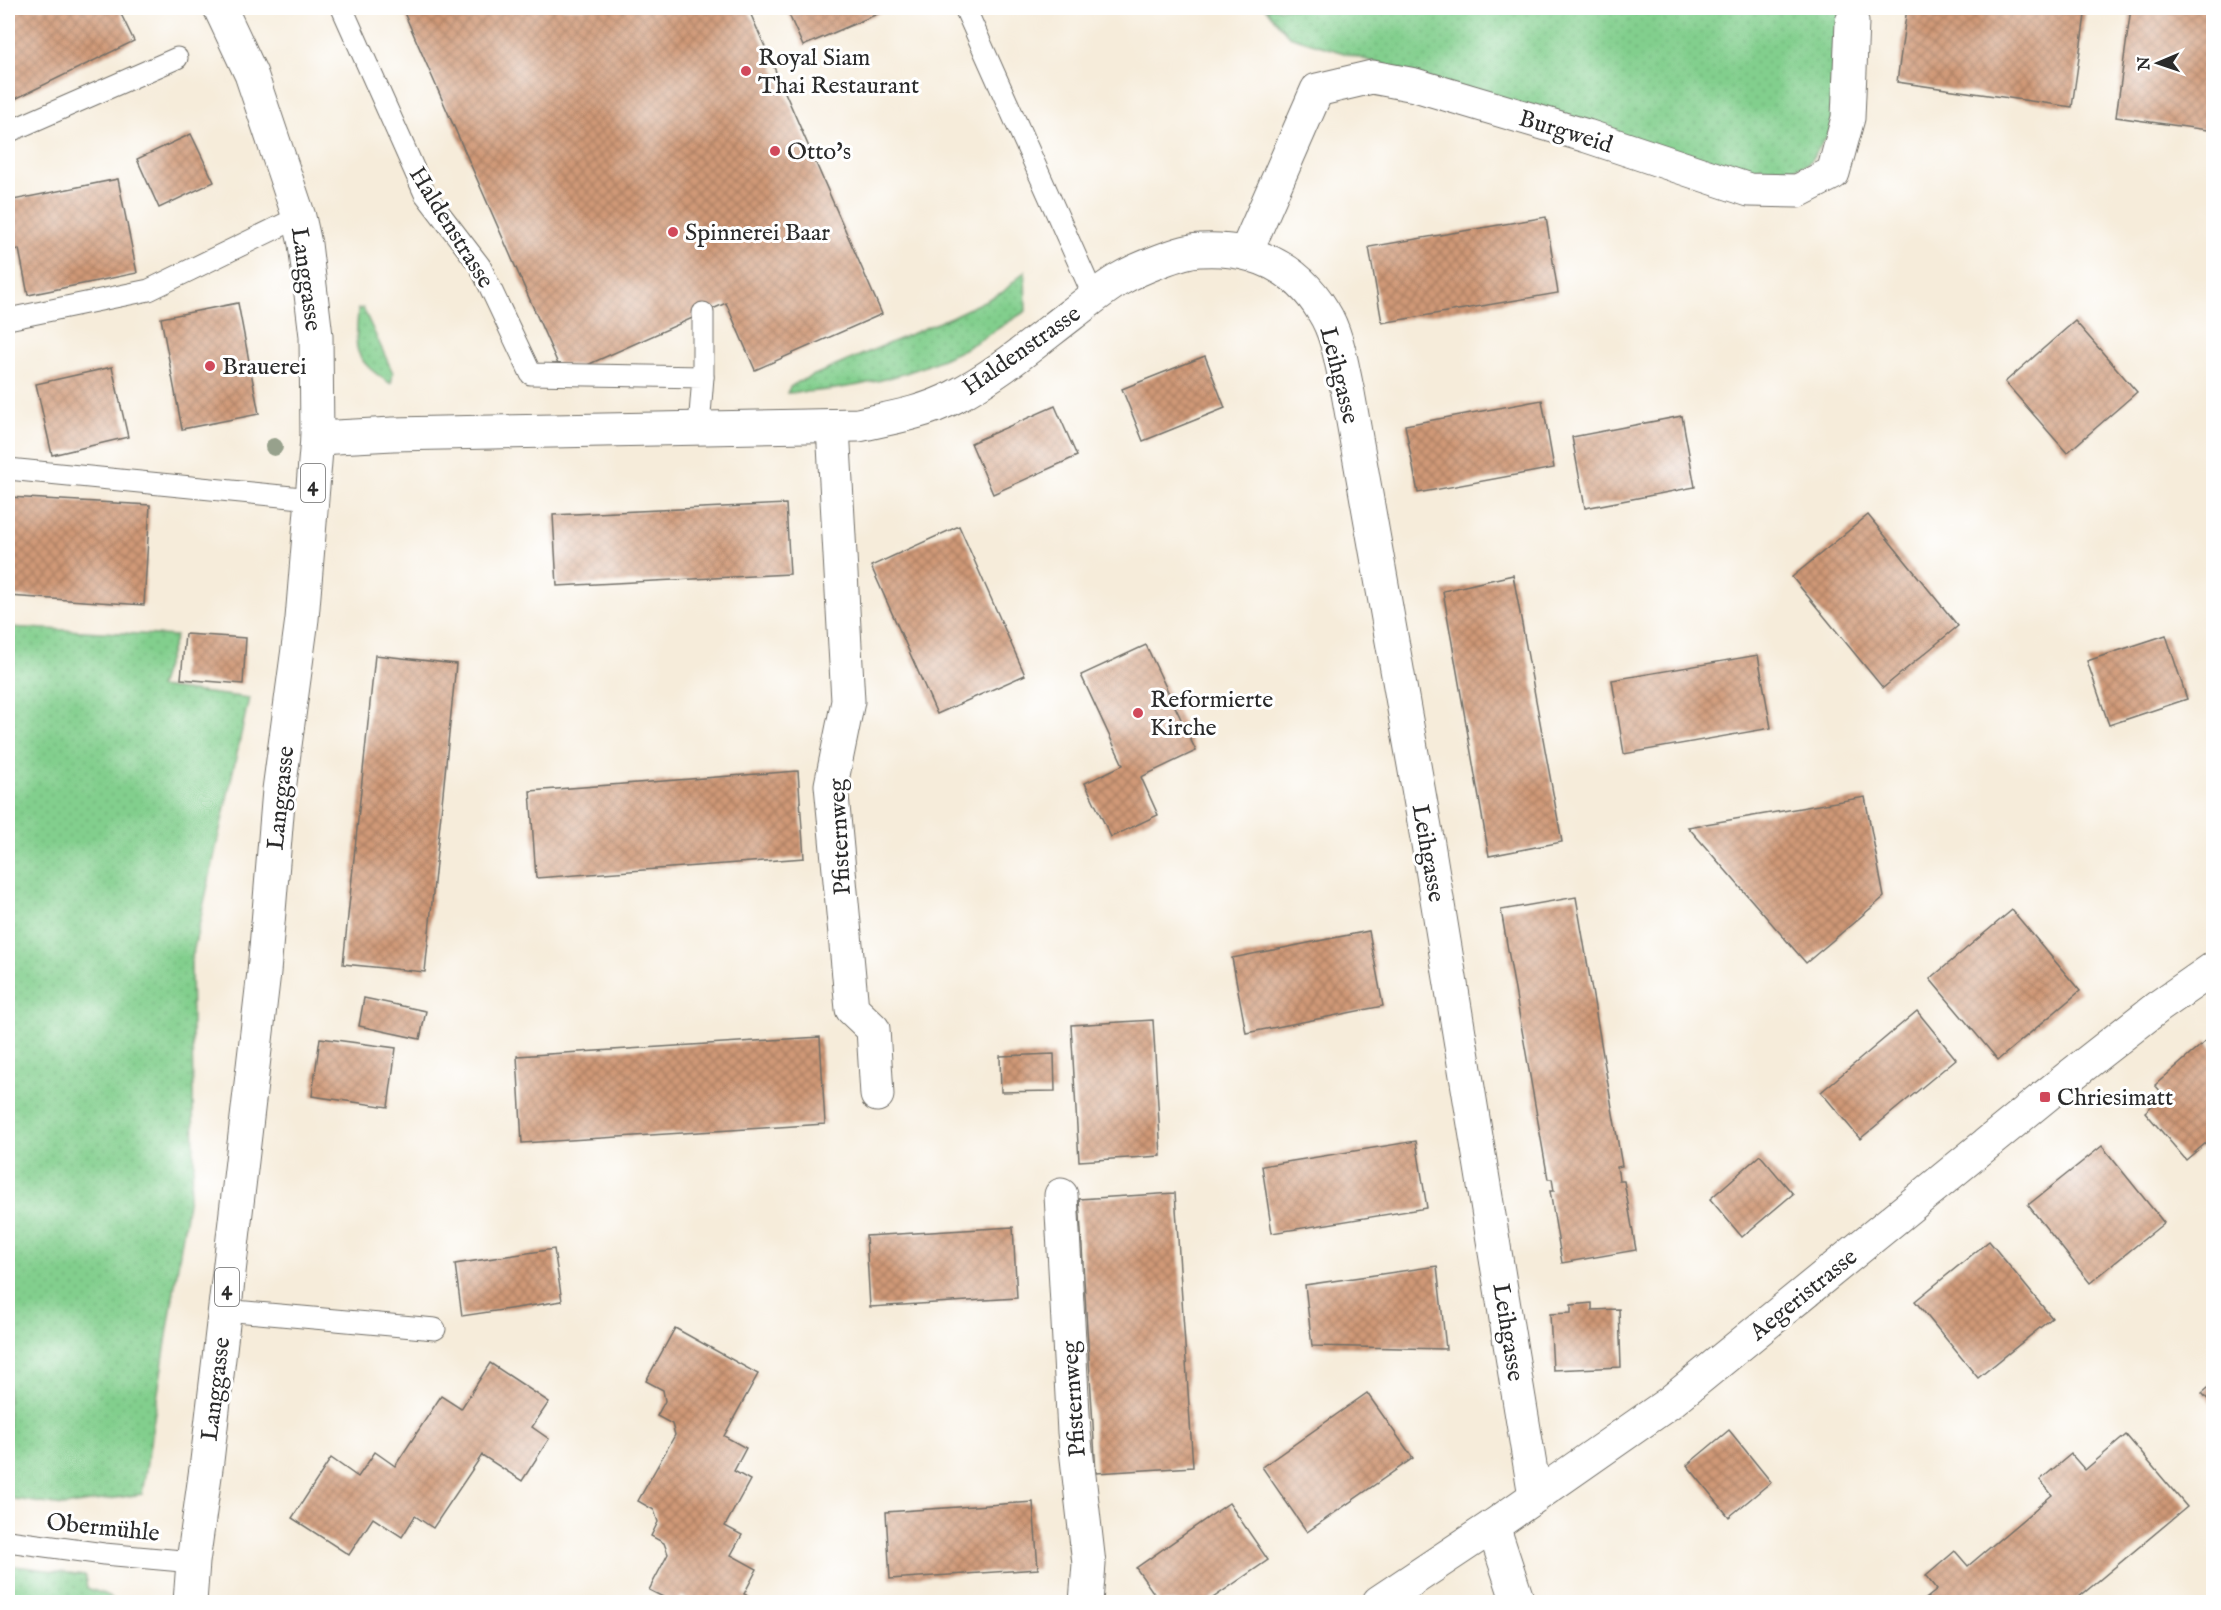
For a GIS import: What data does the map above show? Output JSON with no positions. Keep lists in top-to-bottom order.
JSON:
{
  "streets": {
    "street": [
      "Burgweid",
      "Haldenstrasse",
      "Langgasse",
      "Leihgasse",
      "4",
      "Pfisternweg",
      "Aegeristrasse"
    ],
    "lane": ["Obermühle"]
  },
  "crossings": [
    ["Burgweid", "Haldenstrasse"],
    ["Burgweid", "Leihgasse"],
    ["Haldenstrasse", "Langgasse"],
    ["Haldenstrasse", "Leihgasse"],
    ["Haldenstrasse", "Pfisternweg"],
    ["Langgasse", "Obermühle"],
    ["Leihgasse", "Aegeristrasse"]
  ],
  "places": {
    "other": [
      "Royal Siam Thai Restaurant",
      "Otto's",
      "Spinnerei Baar",
      "Brauerei",
      "Reformierte Kirche"
    ],
    "transit": ["Chriesimatt"]
  },
  "north": "left"
}
